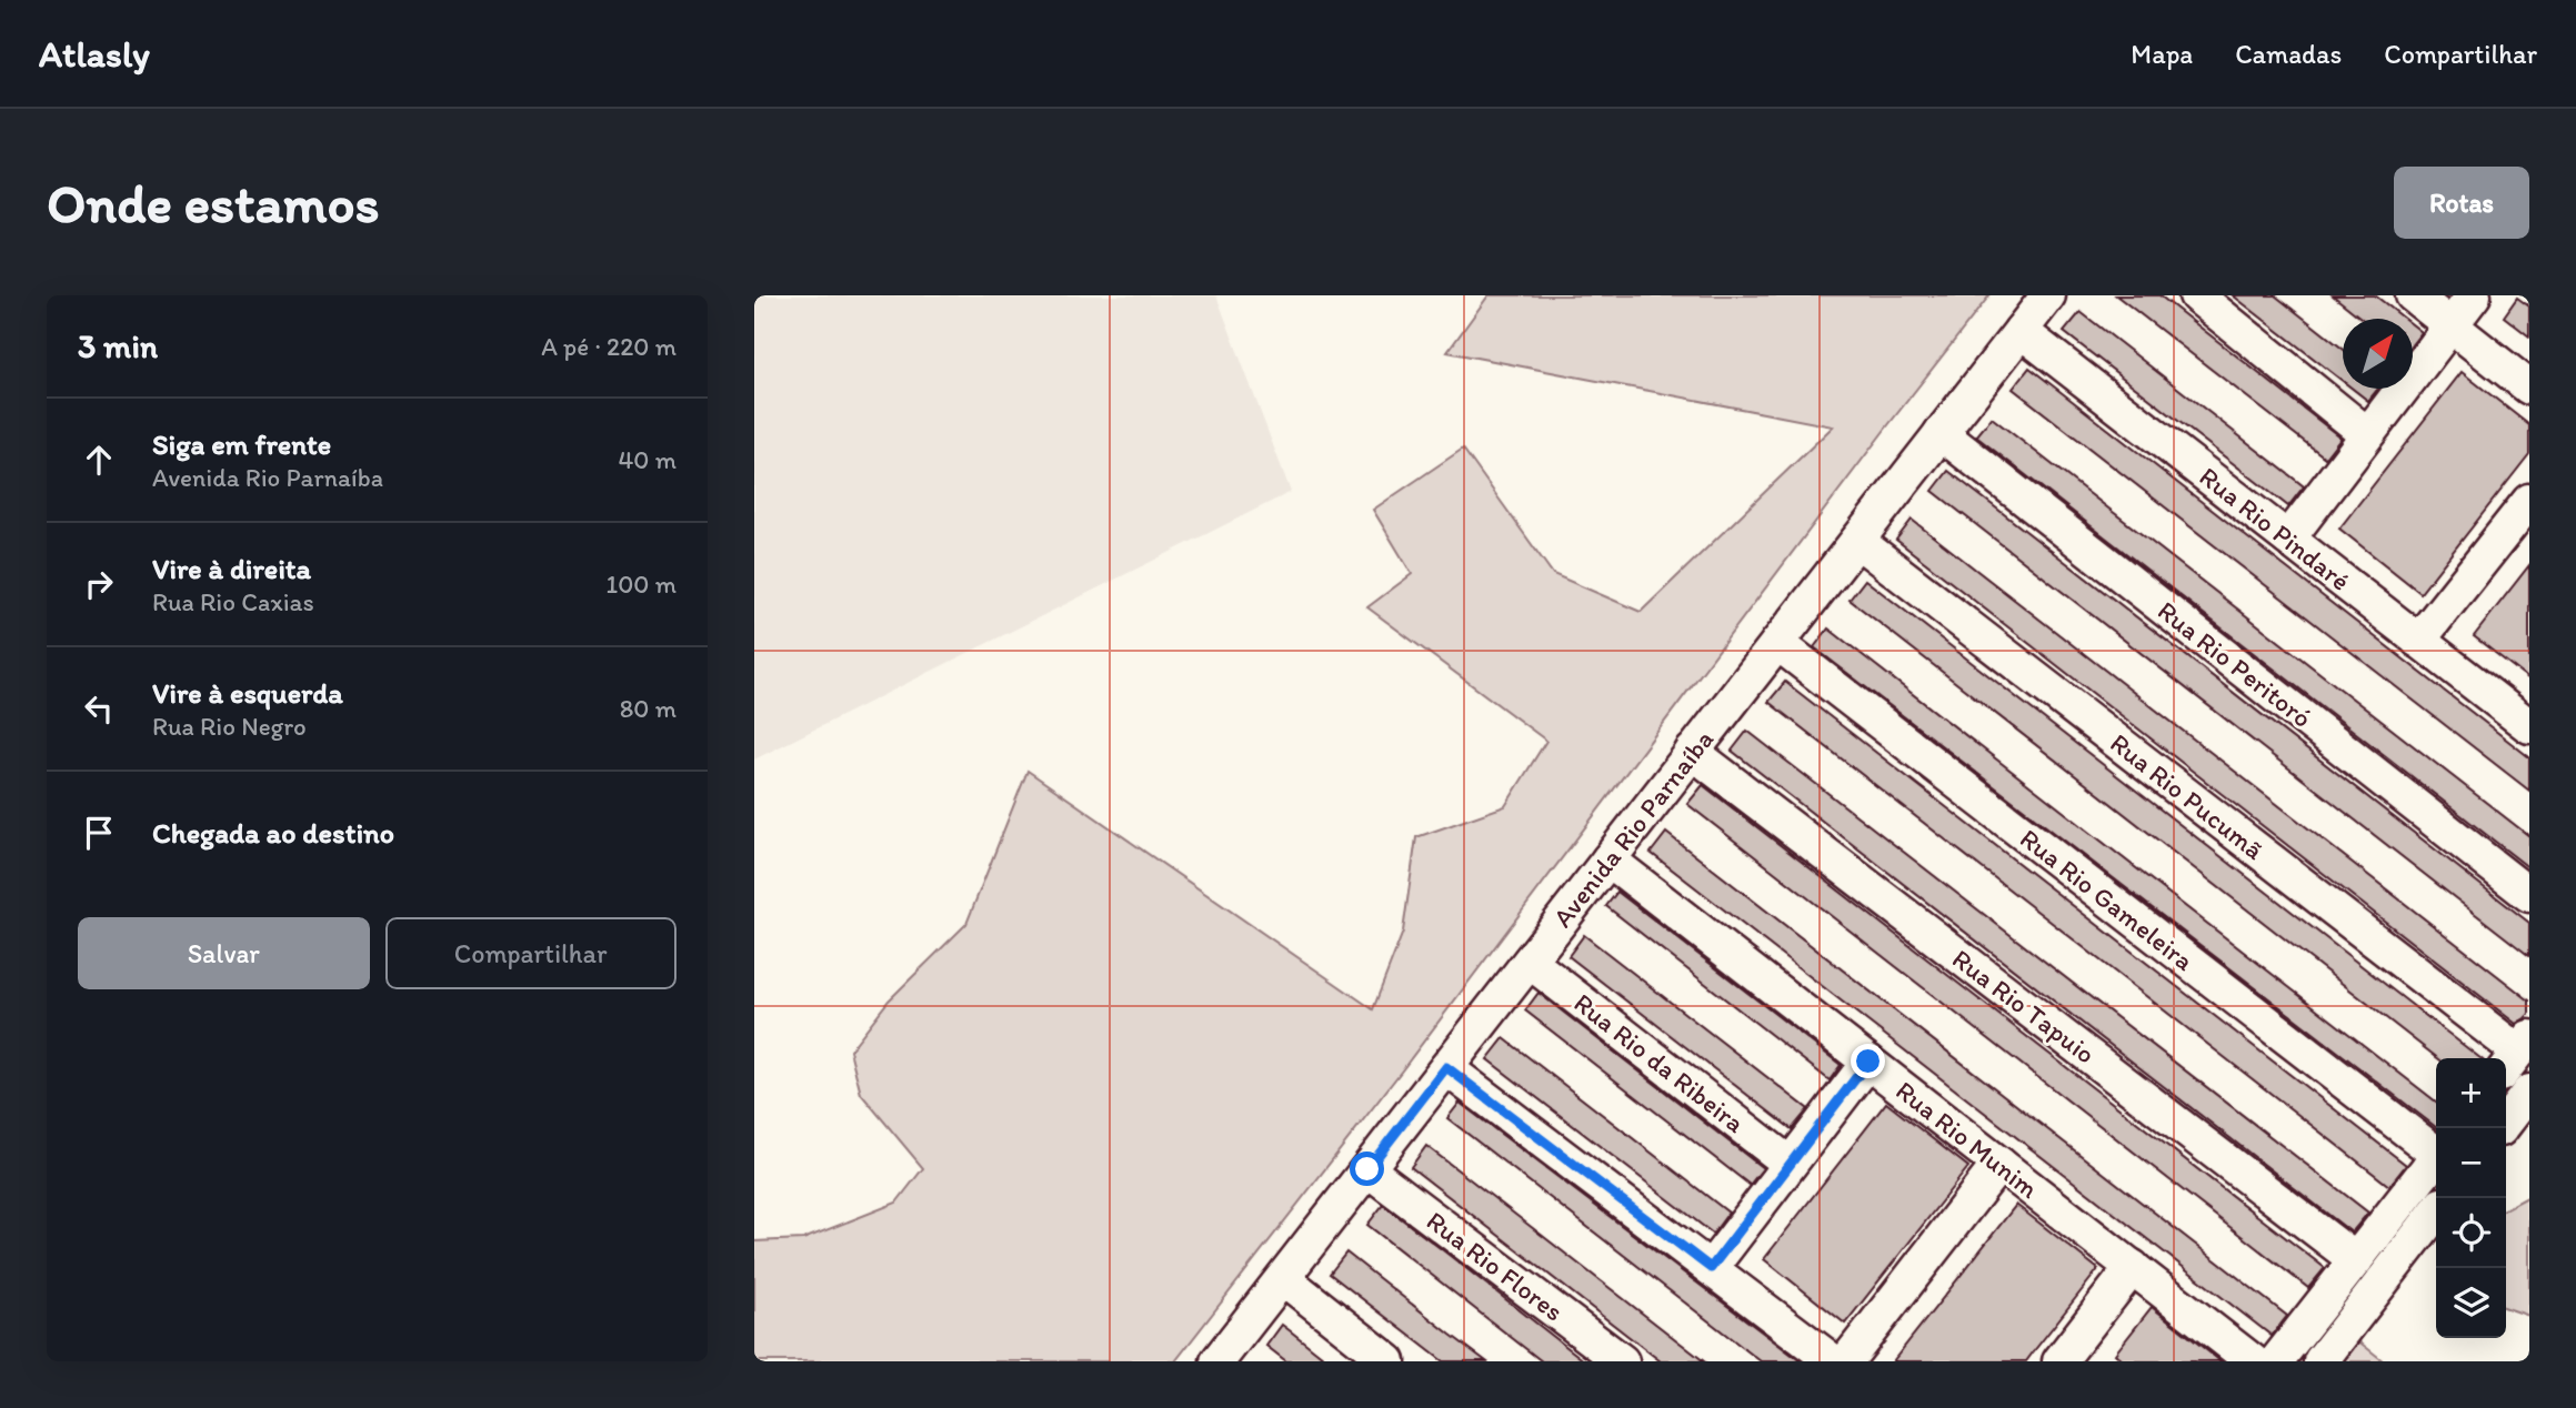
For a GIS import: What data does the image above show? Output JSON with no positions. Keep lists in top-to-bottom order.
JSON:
{
  "streets": {
    "street": [
      "Rua Rio Pindaré",
      "Rua Rio Peritoró",
      "Rua Rio Pucumã",
      "Avenida Rio Parnaíba",
      "Rua Rio Gameleira",
      "Rua Rio Tapuio",
      "Rua Rio da Ribeira",
      "Rua Rio Munim",
      "Rua Rio Flores"
    ]
  },
  "crossings": [
    ["Rua Rio Pindaré", "Avenida Rio Parnaíba"],
    ["Rua Rio Peritoró", "Avenida Rio Parnaíba"],
    ["Rua Rio Pucumã", "Avenida Rio Parnaíba"],
    ["Avenida Rio Parnaíba", "Rua Rio Gameleira"],
    ["Avenida Rio Parnaíba", "Rua Rio Tapuio"],
    ["Avenida Rio Parnaíba", "Rua Rio da Ribeira"],
    ["Avenida Rio Parnaíba", "Rua Rio Munim"],
    ["Avenida Rio Parnaíba", "Rua Rio Flores"]
  ],
  "north": "top right",
  "page": {
    "header": "Atlasly",
    "nav": ["Mapa", "Camadas", "Compartilhar"],
    "buttons": [
      "Rotas",
      ["Salvar", "Compartilhar"]
    ],
    "title": "Onde estamos",
    "heading": ["3 min", "A pé · 220 m"],
    "list": [
      ["Siga em frente", "Avenida Rio Parnaíba", "40 m"],
      ["Vire à direita", "Rua Rio Caxias", "100 m"],
      ["Vire à esquerda", "Rua Rio Negro", "80 m"],
      "Chegada ao destino"
    ],
    "map_buttons": ["+", "−"]
  }
}
